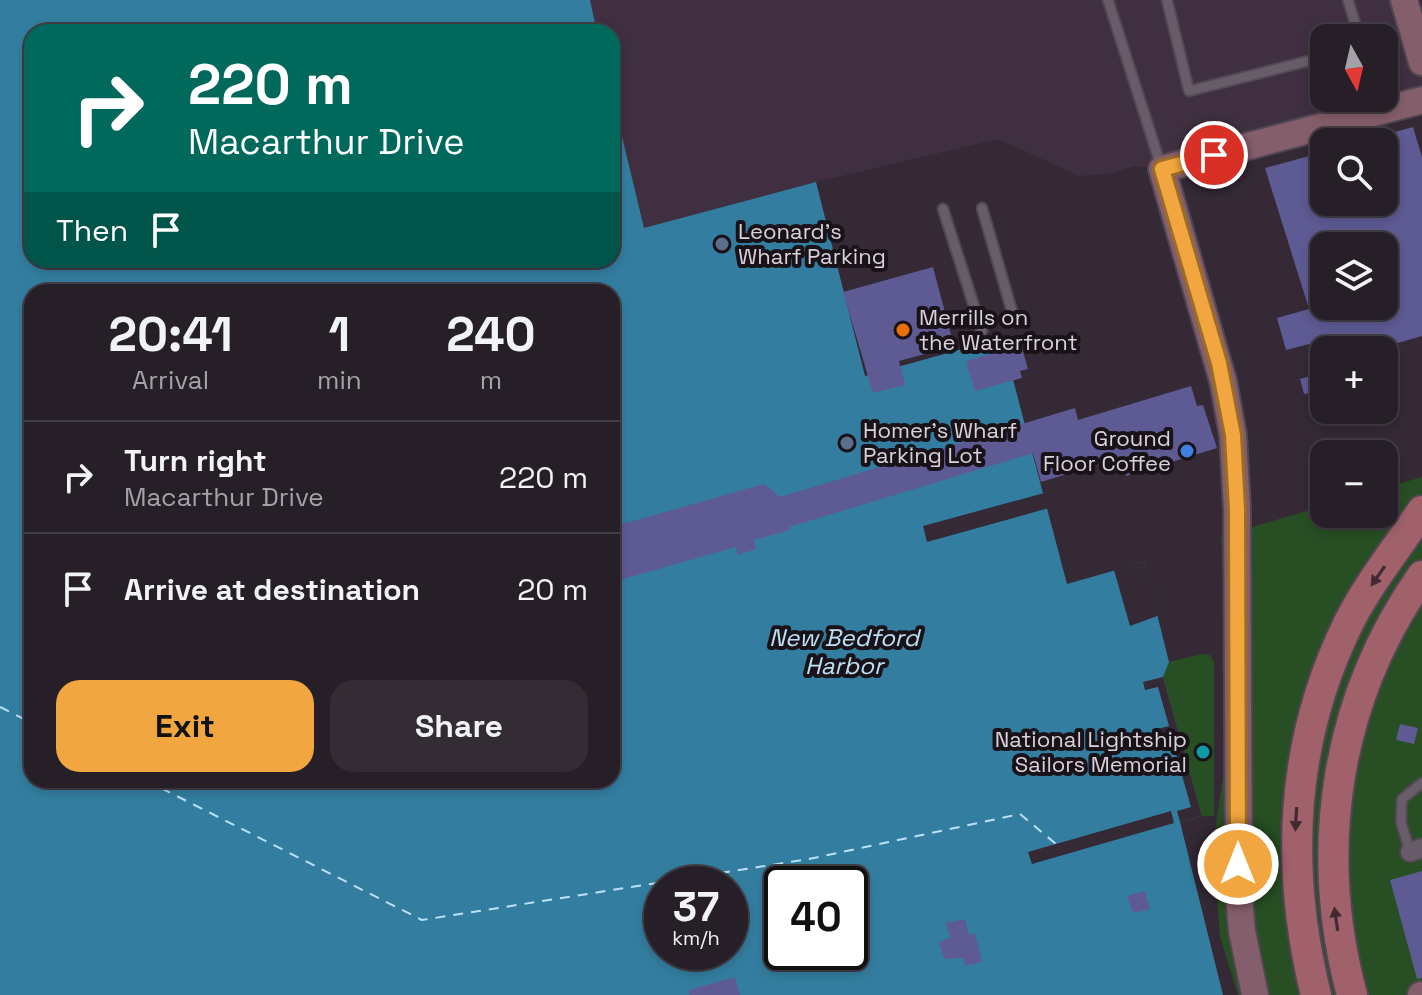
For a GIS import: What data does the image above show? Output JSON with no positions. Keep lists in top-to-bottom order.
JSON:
{
  "water": ["New Bedford Harbor"],
  "places": [
    "Leonard's Wharf Parking",
    "Merrills on the Waterfront",
    "Homer's Wharf Parking Lot",
    "Ground Floor Coffee",
    "National Lightship Sailors Memorial"
  ],
  "north": "bottom",
  "page": {
    "map_buttons": ["+", "−"],
    "turn": ["220 m", "Macarthur Drive"],
    "then": "Then",
    "eta": [
      "20:41",
      "Arrival",
      "1",
      "min",
      "240",
      "m"
    ],
    "list": [
      {
        "name": "Turn right",
        "note": "Macarthur Drive",
        "value": "220 m"
      },
      {
        "name": "Arrive at destination",
        "value": "20 m"
      }
    ],
    "buttons": ["Exit", "Share"],
    "speed": "37 km/h",
    "limit": "40"
  }
}
